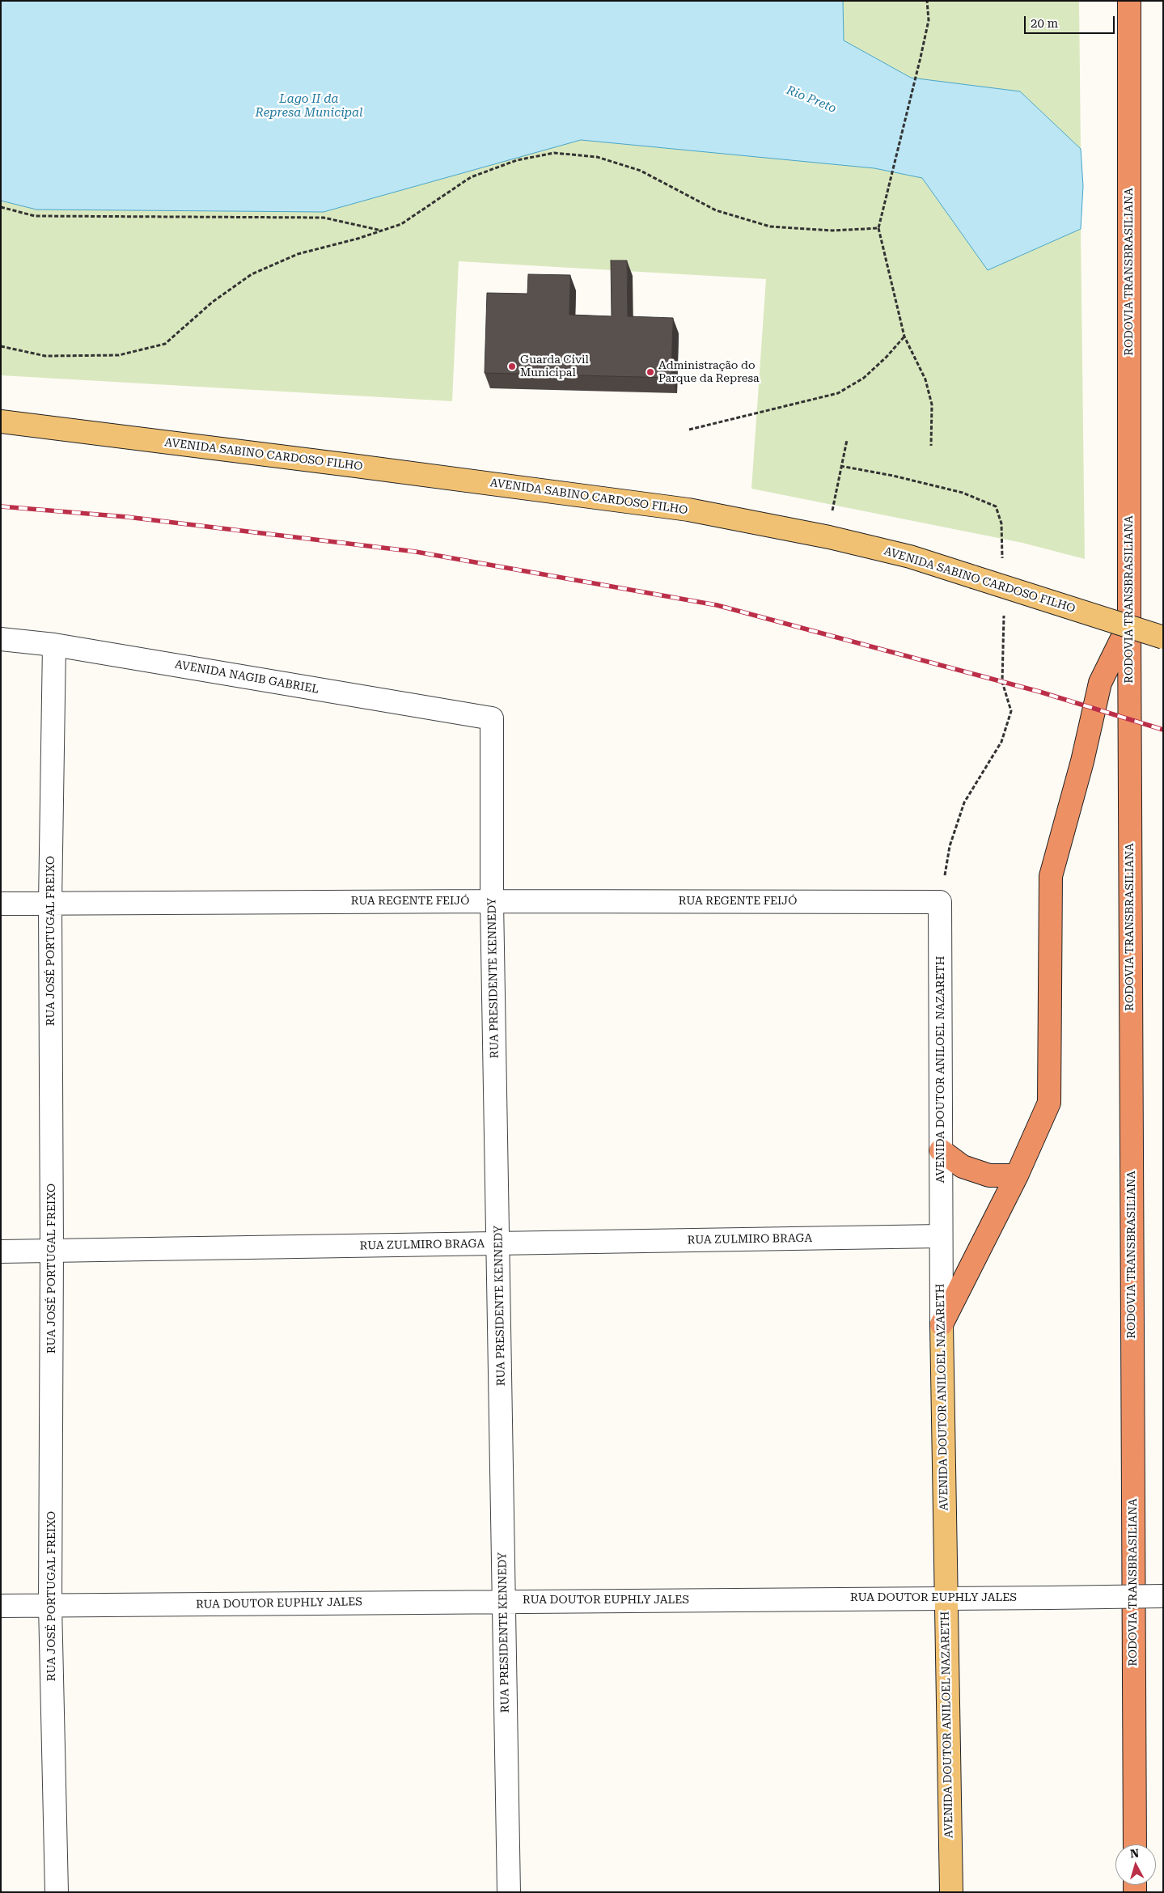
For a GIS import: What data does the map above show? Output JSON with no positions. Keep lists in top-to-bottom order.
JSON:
{
  "streets": {
    "highway": ["RODOVIA TRANSBRASILIANA"],
    "main road": ["AVENIDA SABINO CARDOSO FILHO", "AVENIDA DOUTOR ANILOEL NAZARETH"],
    "street": [
      "AVENIDA NAGIB GABRIEL",
      "RUA REGENTE FEIJÓ",
      "RUA JOSÉ PORTUGAL FREIXO",
      "RUA PRESIDENTE KENNEDY",
      "RUA ZULMIRO BRAGA",
      "RUA DOUTOR EUPHLY JALES"
    ]
  },
  "crossings": [
    ["AVENIDA NAGIB GABRIEL", "RUA JOSÉ PORTUGAL FREIXO"],
    ["AVENIDA NAGIB GABRIEL", "RUA PRESIDENTE KENNEDY"],
    ["RUA REGENTE FEIJÓ", "RUA JOSÉ PORTUGAL FREIXO"],
    ["RUA REGENTE FEIJÓ", "RUA PRESIDENTE KENNEDY"],
    ["RUA REGENTE FEIJÓ", "AVENIDA DOUTOR ANILOEL NAZARETH"],
    ["RUA JOSÉ PORTUGAL FREIXO", "RUA ZULMIRO BRAGA"],
    ["RUA JOSÉ PORTUGAL FREIXO", "RUA DOUTOR EUPHLY JALES"],
    ["RUA PRESIDENTE KENNEDY", "RUA ZULMIRO BRAGA"],
    ["RUA PRESIDENTE KENNEDY", "RUA DOUTOR EUPHLY JALES"],
    ["AVENIDA DOUTOR ANILOEL NAZARETH", "RUA ZULMIRO BRAGA"],
    ["AVENIDA DOUTOR ANILOEL NAZARETH", "RUA DOUTOR EUPHLY JALES"]
  ],
  "water": ["Lago II da Represa Municipal", "Rio Preto"],
  "places": ["Guarda Civil Municipal", "Administração do Parque da Represa"],
  "scale_bar": "20 m",
  "north": "top"
}
